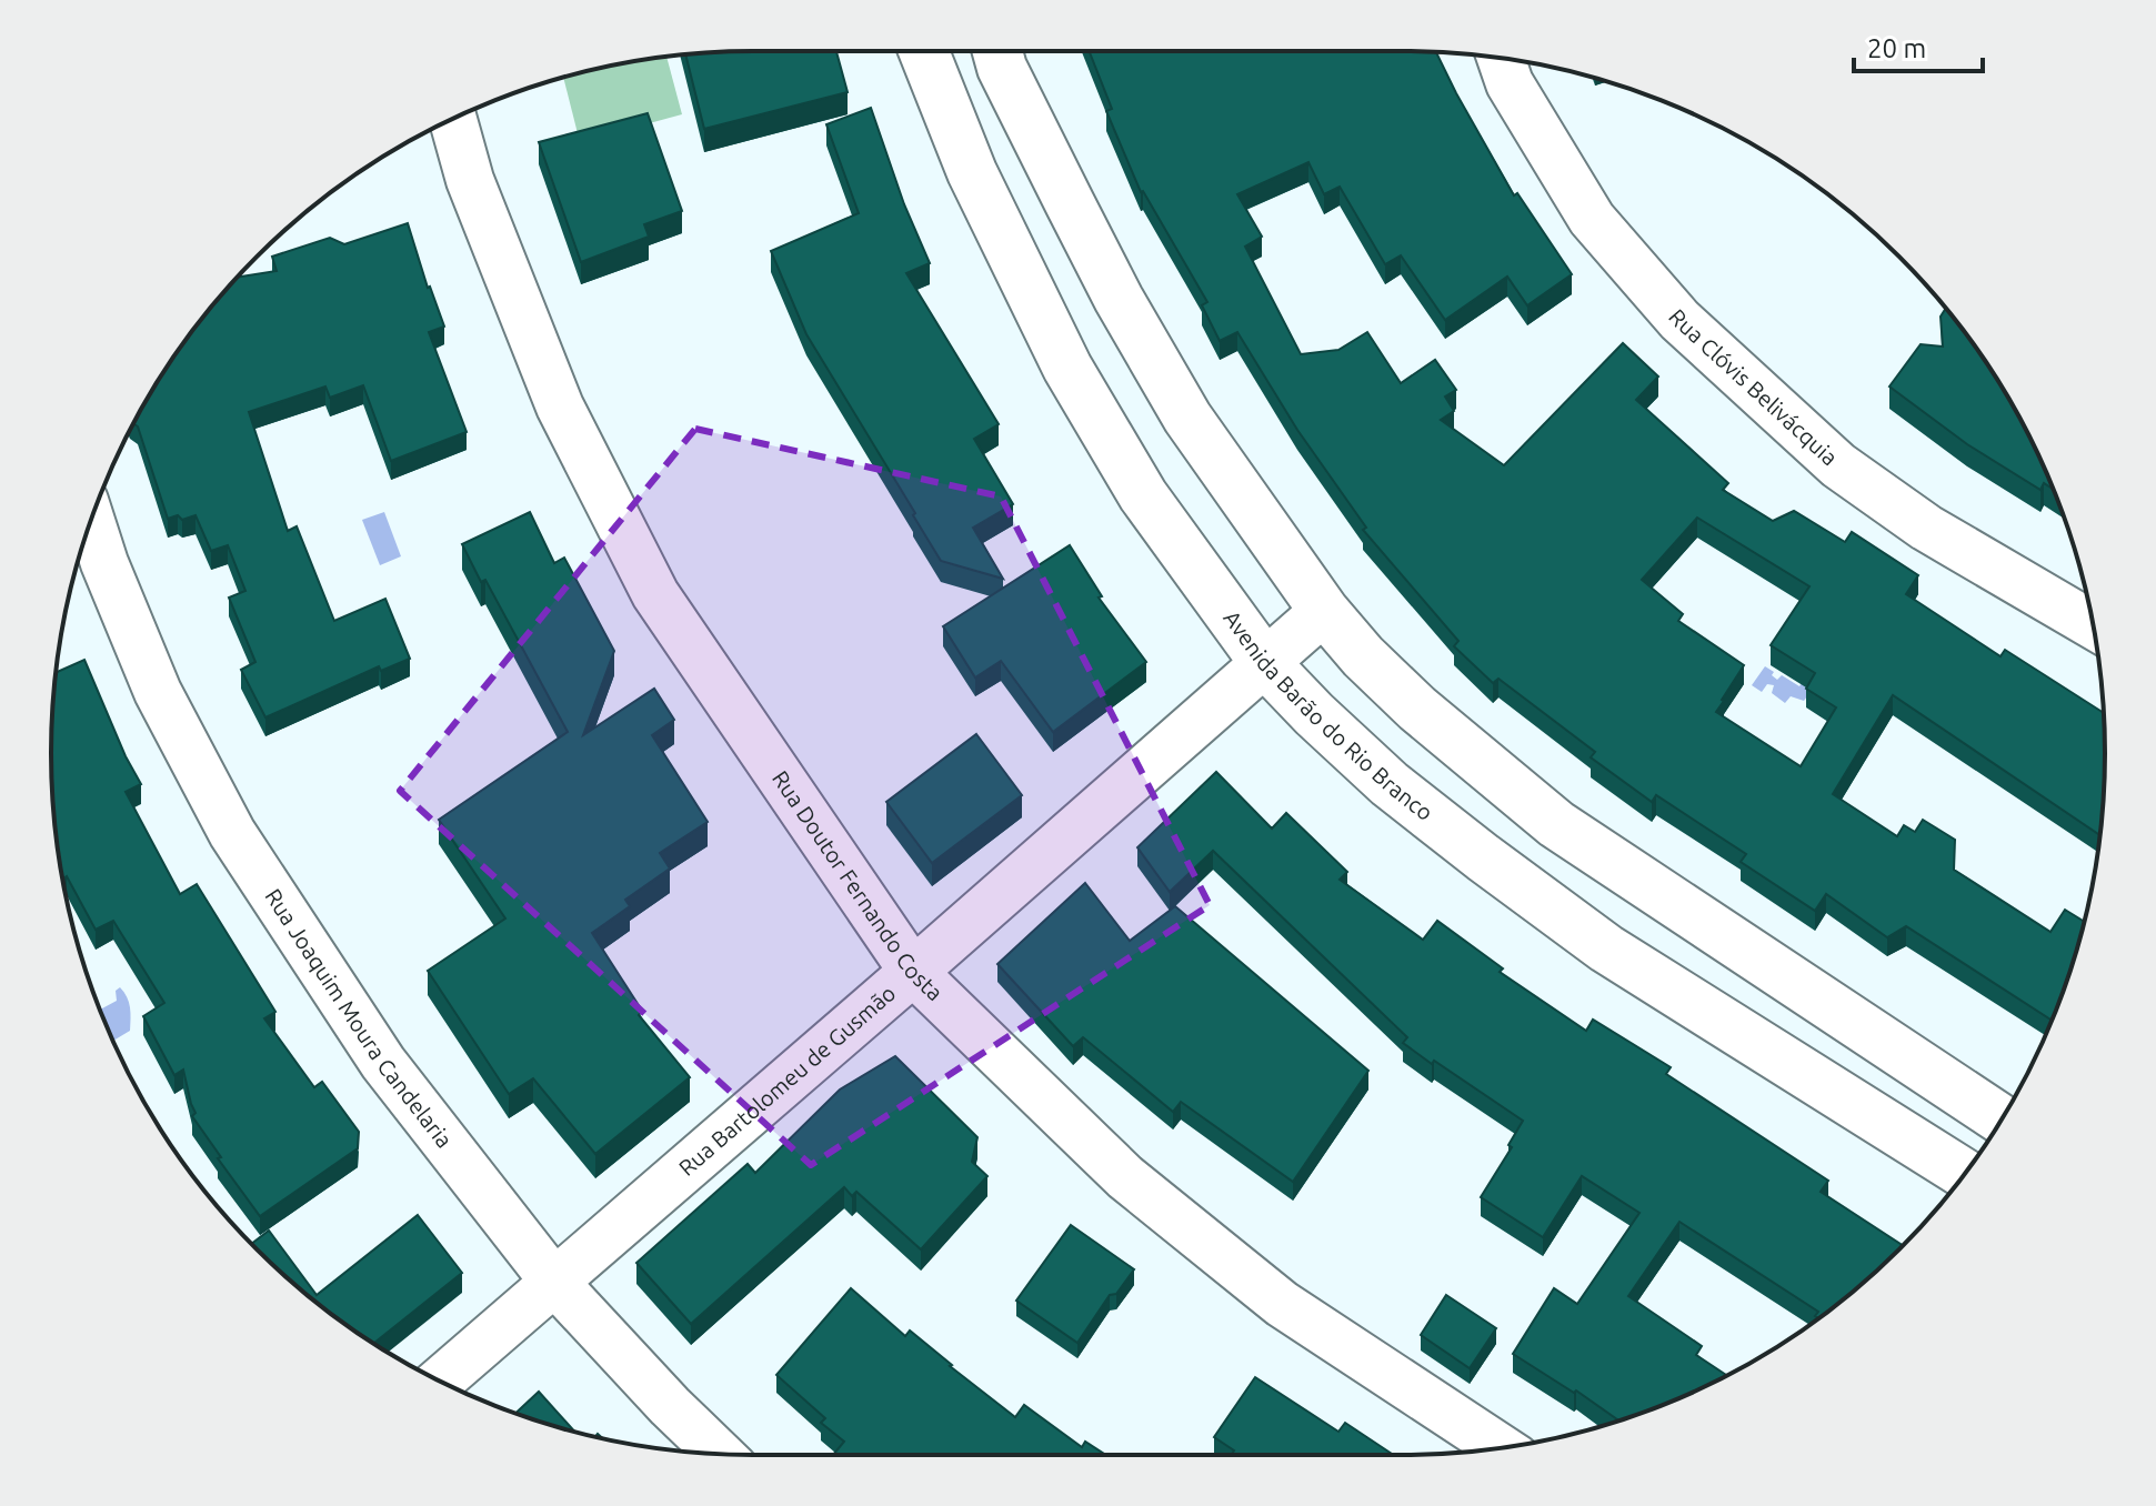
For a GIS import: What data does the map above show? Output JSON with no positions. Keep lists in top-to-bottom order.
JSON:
{
  "streets": {
    "main road": ["Avenida Barão do Rio Branco"],
    "street": [
      "Rua Clóvis Belivácquia",
      "Rua Doutor Fernando Costa",
      "Rua Joaquim Moura Candelaria",
      "Rua Bartolomeu de Gusmão"
    ]
  },
  "crossings": [
    ["Avenida Barão do Rio Branco", "Rua Bartolomeu de Gusmão"],
    ["Rua Doutor Fernando Costa", "Rua Bartolomeu de Gusmão"],
    ["Rua Joaquim Moura Candelaria", "Rua Bartolomeu de Gusmão"]
  ],
  "scale_bar": "20 m"
}
